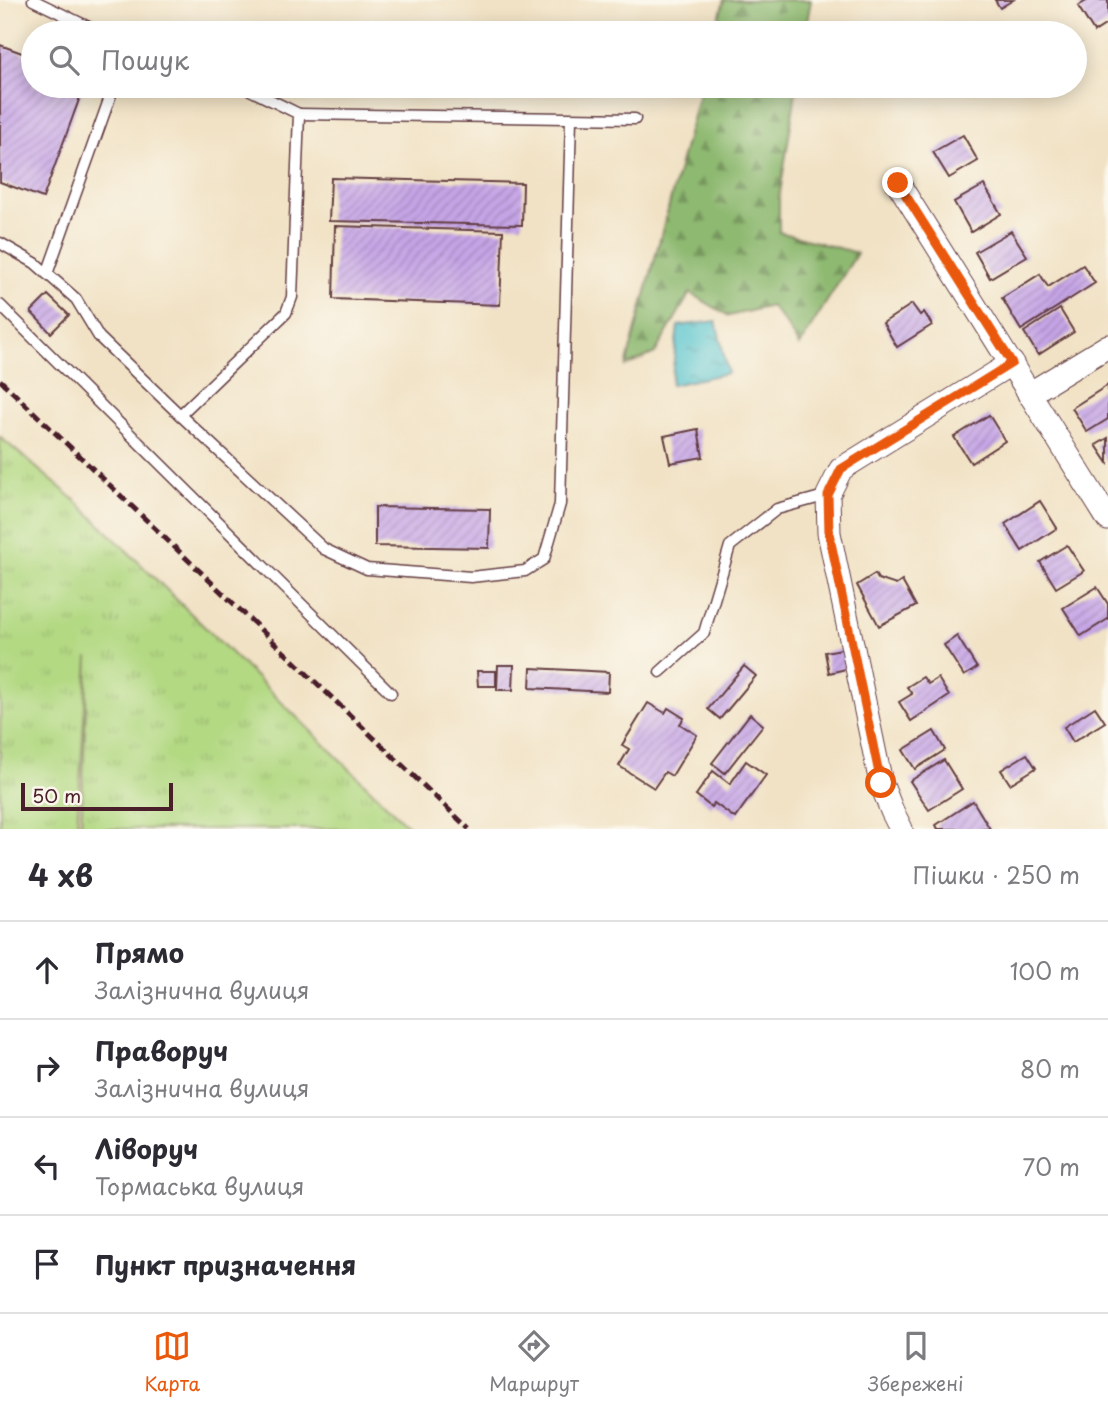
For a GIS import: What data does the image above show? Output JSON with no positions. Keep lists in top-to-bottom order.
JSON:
{
  "scale_bar": "50 m",
  "page": {
    "search": "Пошук",
    "scale": "50 m",
    "heading": ["4 хв", "Пішки · 250 m"],
    "list": [
      ["Прямо", "Залізнична вулиця", "100 m"],
      ["Праворуч", "Залізнична вулиця", "80 m"],
      ["Ліворуч", "Тормаська вулиця", "70 m"],
      "Пункт призначення"
    ],
    "nav": ["Карта", "Маршрут", "Збережені"]
  }
}
